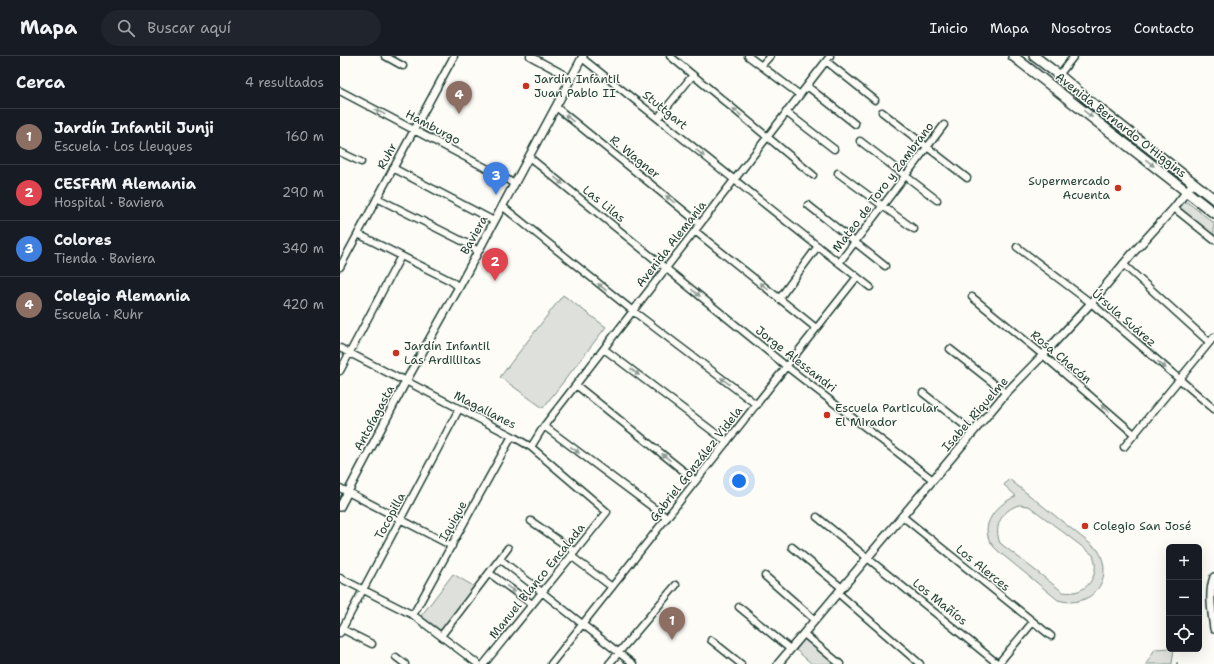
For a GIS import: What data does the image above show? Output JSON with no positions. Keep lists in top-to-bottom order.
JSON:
{
  "streets": {
    "main road": ["Avenida Bernardo O'Higgins"],
    "street": [
      "Stuttgart",
      "Hamburgo",
      "Ruhr",
      "R. Wagner",
      "Mateo de Toro y Zambrano",
      "Las Lilas",
      "Baviera",
      "Avenida Alemania",
      "Úrsula Suárez",
      "Rosa Chacón",
      "Jorge Alessandri",
      "Magallanes",
      "Isabel Riquelme",
      "Antofagasta",
      "Gabriel González Videla",
      "Tocopilla",
      "Iquique",
      "Los Alerces",
      "Manuel Blanco Encalada",
      "Los Mañíos"
    ]
  },
  "crossings": [
    ["Stuttgart", "Mateo de Toro y Zambrano"],
    ["Stuttgart", "Baviera"],
    ["Stuttgart", "Avenida Alemania"],
    ["Stuttgart", "Gabriel González Videla"],
    ["Avenida Bernardo O'Higgins", "Isabel Riquelme"],
    ["Hamburgo", "Ruhr"],
    ["Hamburgo", "Baviera"],
    ["R. Wagner", "Baviera"],
    ["R. Wagner", "Avenida Alemania"],
    ["Las Lilas", "Baviera"],
    ["Las Lilas", "Avenida Alemania"],
    ["Las Lilas", "Jorge Alessandri"],
    ["Baviera", "Magallanes"],
    ["Baviera", "Antofagasta"],
    ["Avenida Alemania", "Jorge Alessandri"],
    ["Avenida Alemania", "Magallanes"],
    ["Úrsula Suárez", "Isabel Riquelme"],
    ["Rosa Chacón", "Isabel Riquelme"],
    ["Jorge Alessandri", "Isabel Riquelme"],
    ["Jorge Alessandri", "Gabriel González Videla"],
    ["Magallanes", "Antofagasta"],
    ["Magallanes", "Tocopilla"],
    ["Magallanes", "Iquique"],
    ["Magallanes", "Manuel Blanco Encalada"],
    ["Isabel Riquelme", "Los Alerces"],
    ["Isabel Riquelme", "Los Mañíos"]
  ],
  "one_way": ["R. Wagner", "Las Lilas", "Rosa Chacón"],
  "places": [
    "Jardín Infantil Juan Pablo II",
    "Supermercado Acuenta",
    "Jardín Infantil Las Ardillitas",
    "Escuela Particular El Mirador",
    "Colegio San José"
  ],
  "page": {
    "header": "Mapa",
    "search": "Buscar aquí",
    "nav": [
      "Inicio",
      "Mapa",
      "Nosotros",
      "Contacto"
    ],
    "heading": ["Cerca", "4 resultados"],
    "pins": [
      "4",
      "3",
      "2",
      "1"
    ],
    "list": [
      {
        "mark": "1",
        "name": "Jardín Infantil Junji",
        "note": "Escuela · Los Lleuques",
        "value": "160 m"
      },
      {
        "mark": "2",
        "name": "CESFAM Alemania",
        "note": "Hospital · Baviera",
        "value": "290 m"
      },
      {
        "mark": "3",
        "name": "Colores",
        "note": "Tienda · Baviera",
        "value": "340 m"
      },
      {
        "mark": "4",
        "name": "Colegio Alemania",
        "note": "Escuela · Ruhr",
        "value": "420 m"
      }
    ],
    "map_buttons": ["+", "−"]
  }
}
